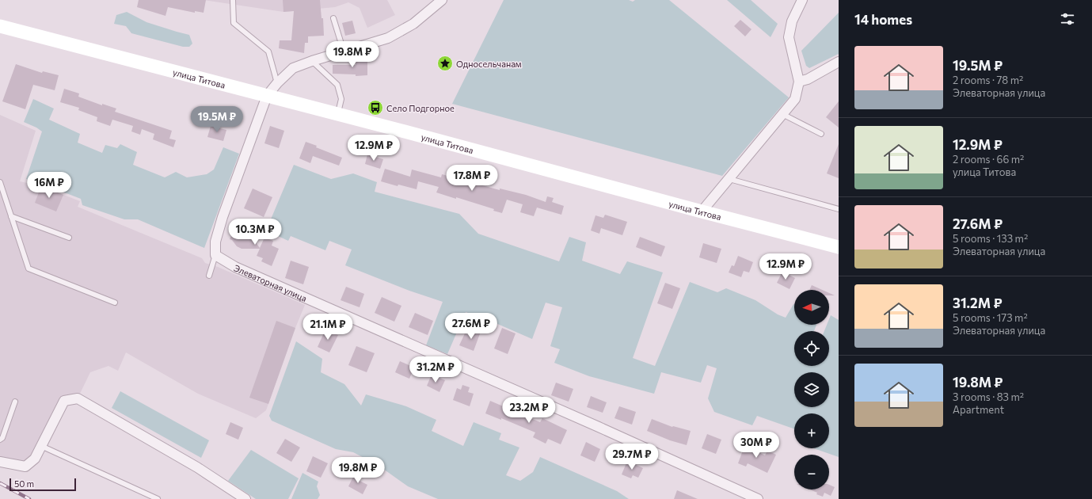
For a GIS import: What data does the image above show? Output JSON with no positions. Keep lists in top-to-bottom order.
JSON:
{
  "streets": {
    "main road": ["улица Титова"],
    "street": ["Элеваторная улица"]
  },
  "places": {
    "place": ["Односельчанам"],
    "bus stop": ["Село Подгорное"]
  },
  "scale_bar": "50 m",
  "north": "left",
  "page": {
    "heading": "14 homes",
    "list": [
      {
        "name": "19.5M ₽",
        "note": "2 rooms · 78 m² · Элеваторная улица"
      },
      {
        "name": "12.9M ₽",
        "note": "2 rooms · 66 m² · улица Титова"
      },
      {
        "name": "27.6M ₽",
        "note": "5 rooms · 133 m² · Элеваторная улица"
      },
      {
        "name": "31.2M ₽",
        "note": "5 rooms · 173 m² · Элеваторная улица"
      },
      {
        "name": "19.8M ₽",
        "note": "3 rooms · 83 m² · Apartment"
      }
    ],
    "price": [
      "19.8M ₽",
      "19.5M ₽",
      "12.9M ₽",
      "17.8M ₽",
      "16M ₽",
      "10.3M ₽",
      "12.9M ₽",
      "27.6M ₽",
      "21.1M ₽",
      "31.2M ₽",
      "23.2M ₽",
      "30M ₽",
      "29.7M ₽",
      "19.8M ₽"
    ],
    "map_buttons": ["+", "−"],
    "scale": "50 m"
  }
}
